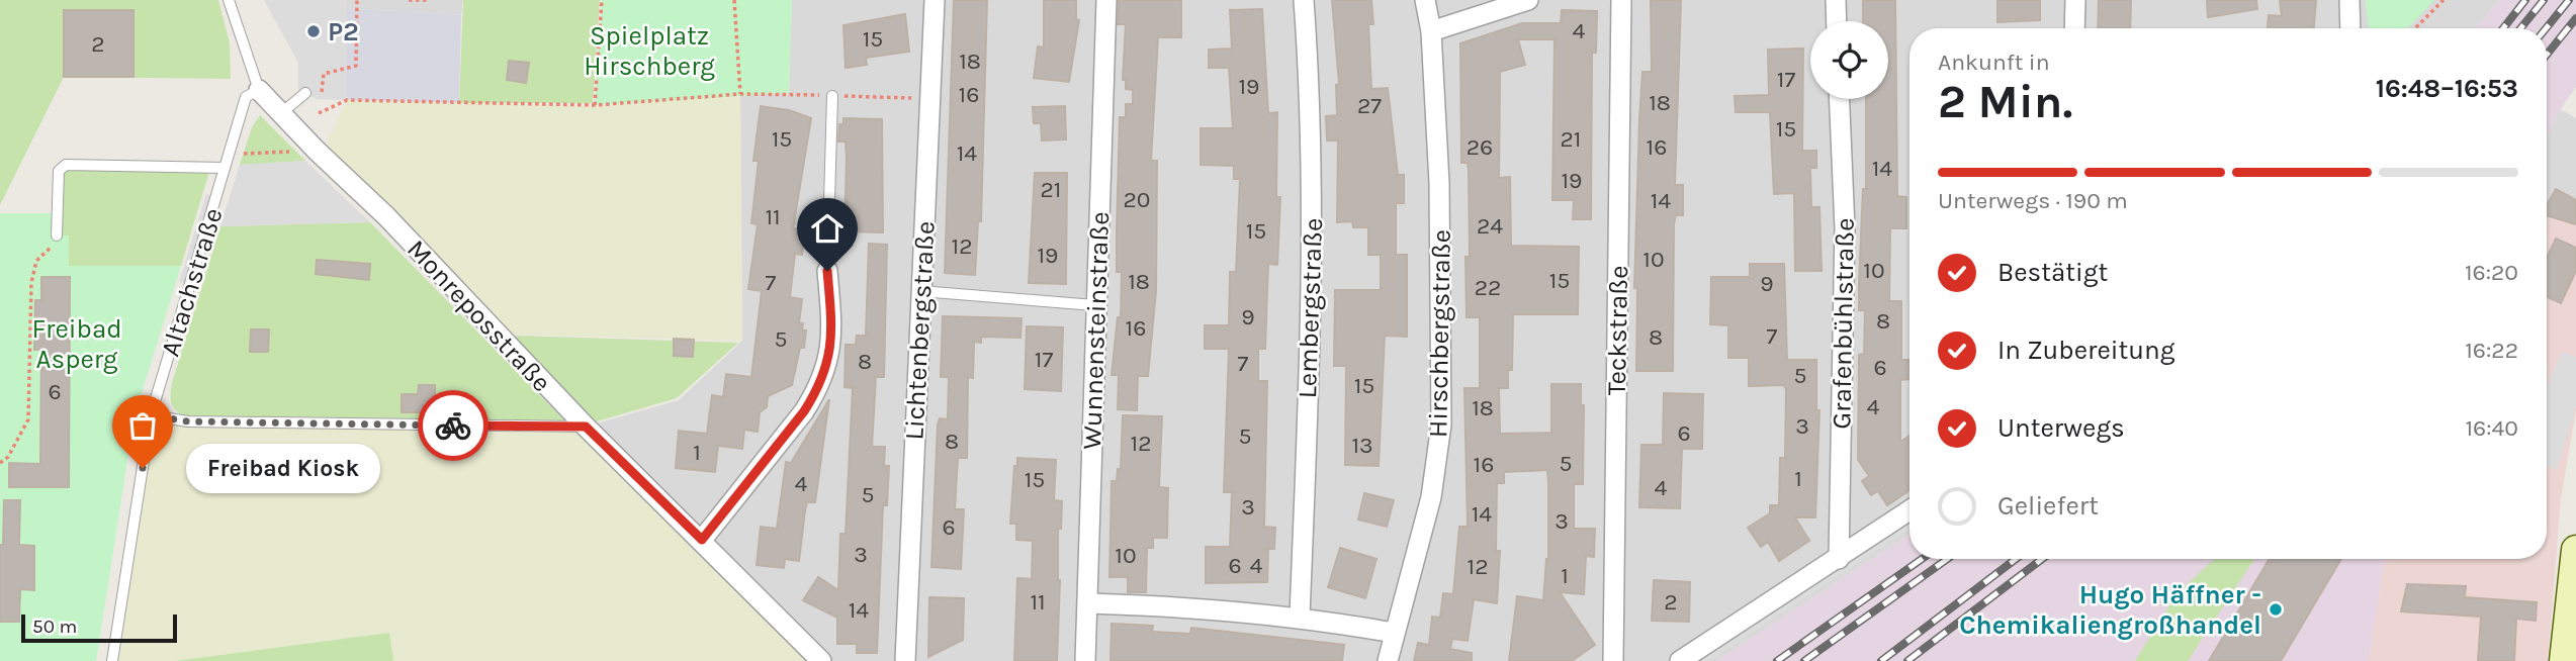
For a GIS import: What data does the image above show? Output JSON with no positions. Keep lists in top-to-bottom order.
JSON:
{
  "streets": {
    "street": [
      "Lembergstraße",
      "Monreposstraße",
      "Grafenbühlstraße",
      "Lichtenbergstraße",
      "Wunnensteinstraße",
      "Teckstraße",
      "Hirschbergstraße"
    ],
    "lane": ["Altachstraße"]
  },
  "crossings": [
    ["Altachstraße", "Monreposstraße"]
  ],
  "parks": ["Spielplatz Hirschberg", "Freibad Asperg"],
  "places": ["P2", "Freibad Kiosk", "Hugo Häffner - Chemikaliengroßhandel"],
  "house_numbers": [
    "4",
    "15",
    "2",
    "18",
    "17",
    "19",
    "16",
    "18",
    "27",
    "15",
    "15",
    "21",
    "26",
    "16",
    "14",
    "14",
    "19",
    "21",
    "20",
    "14",
    "11",
    "24",
    "15",
    "12",
    "19",
    "10",
    "10",
    "15",
    "18",
    "7",
    "9",
    "22",
    "9",
    "8",
    "16",
    "7",
    "8",
    "5",
    "17",
    "8",
    "7",
    "6",
    "5",
    "15",
    "6",
    "4",
    "18",
    "3",
    "6",
    "5",
    "8",
    "12",
    "13",
    "1",
    "5",
    "16",
    "1",
    "15",
    "4",
    "4",
    "5",
    "3",
    "14",
    "3",
    "6",
    "3",
    "10",
    "6",
    "4",
    "12",
    "1",
    "11",
    "2",
    "14"
  ],
  "scale_bar": "50 m",
  "page": {
    "heading": ["2 Min.", "Ankunft in", "16:48–16:53"],
    "bar": "Unterwegs · 190 m",
    "list": [
      ["Bestätigt", "16:20"],
      ["In Zubereitung", "16:22"],
      ["Unterwegs", "16:40"],
      "Geliefert"
    ],
    "bubble": "Freibad Kiosk",
    "scale": "50 m"
  }
}
